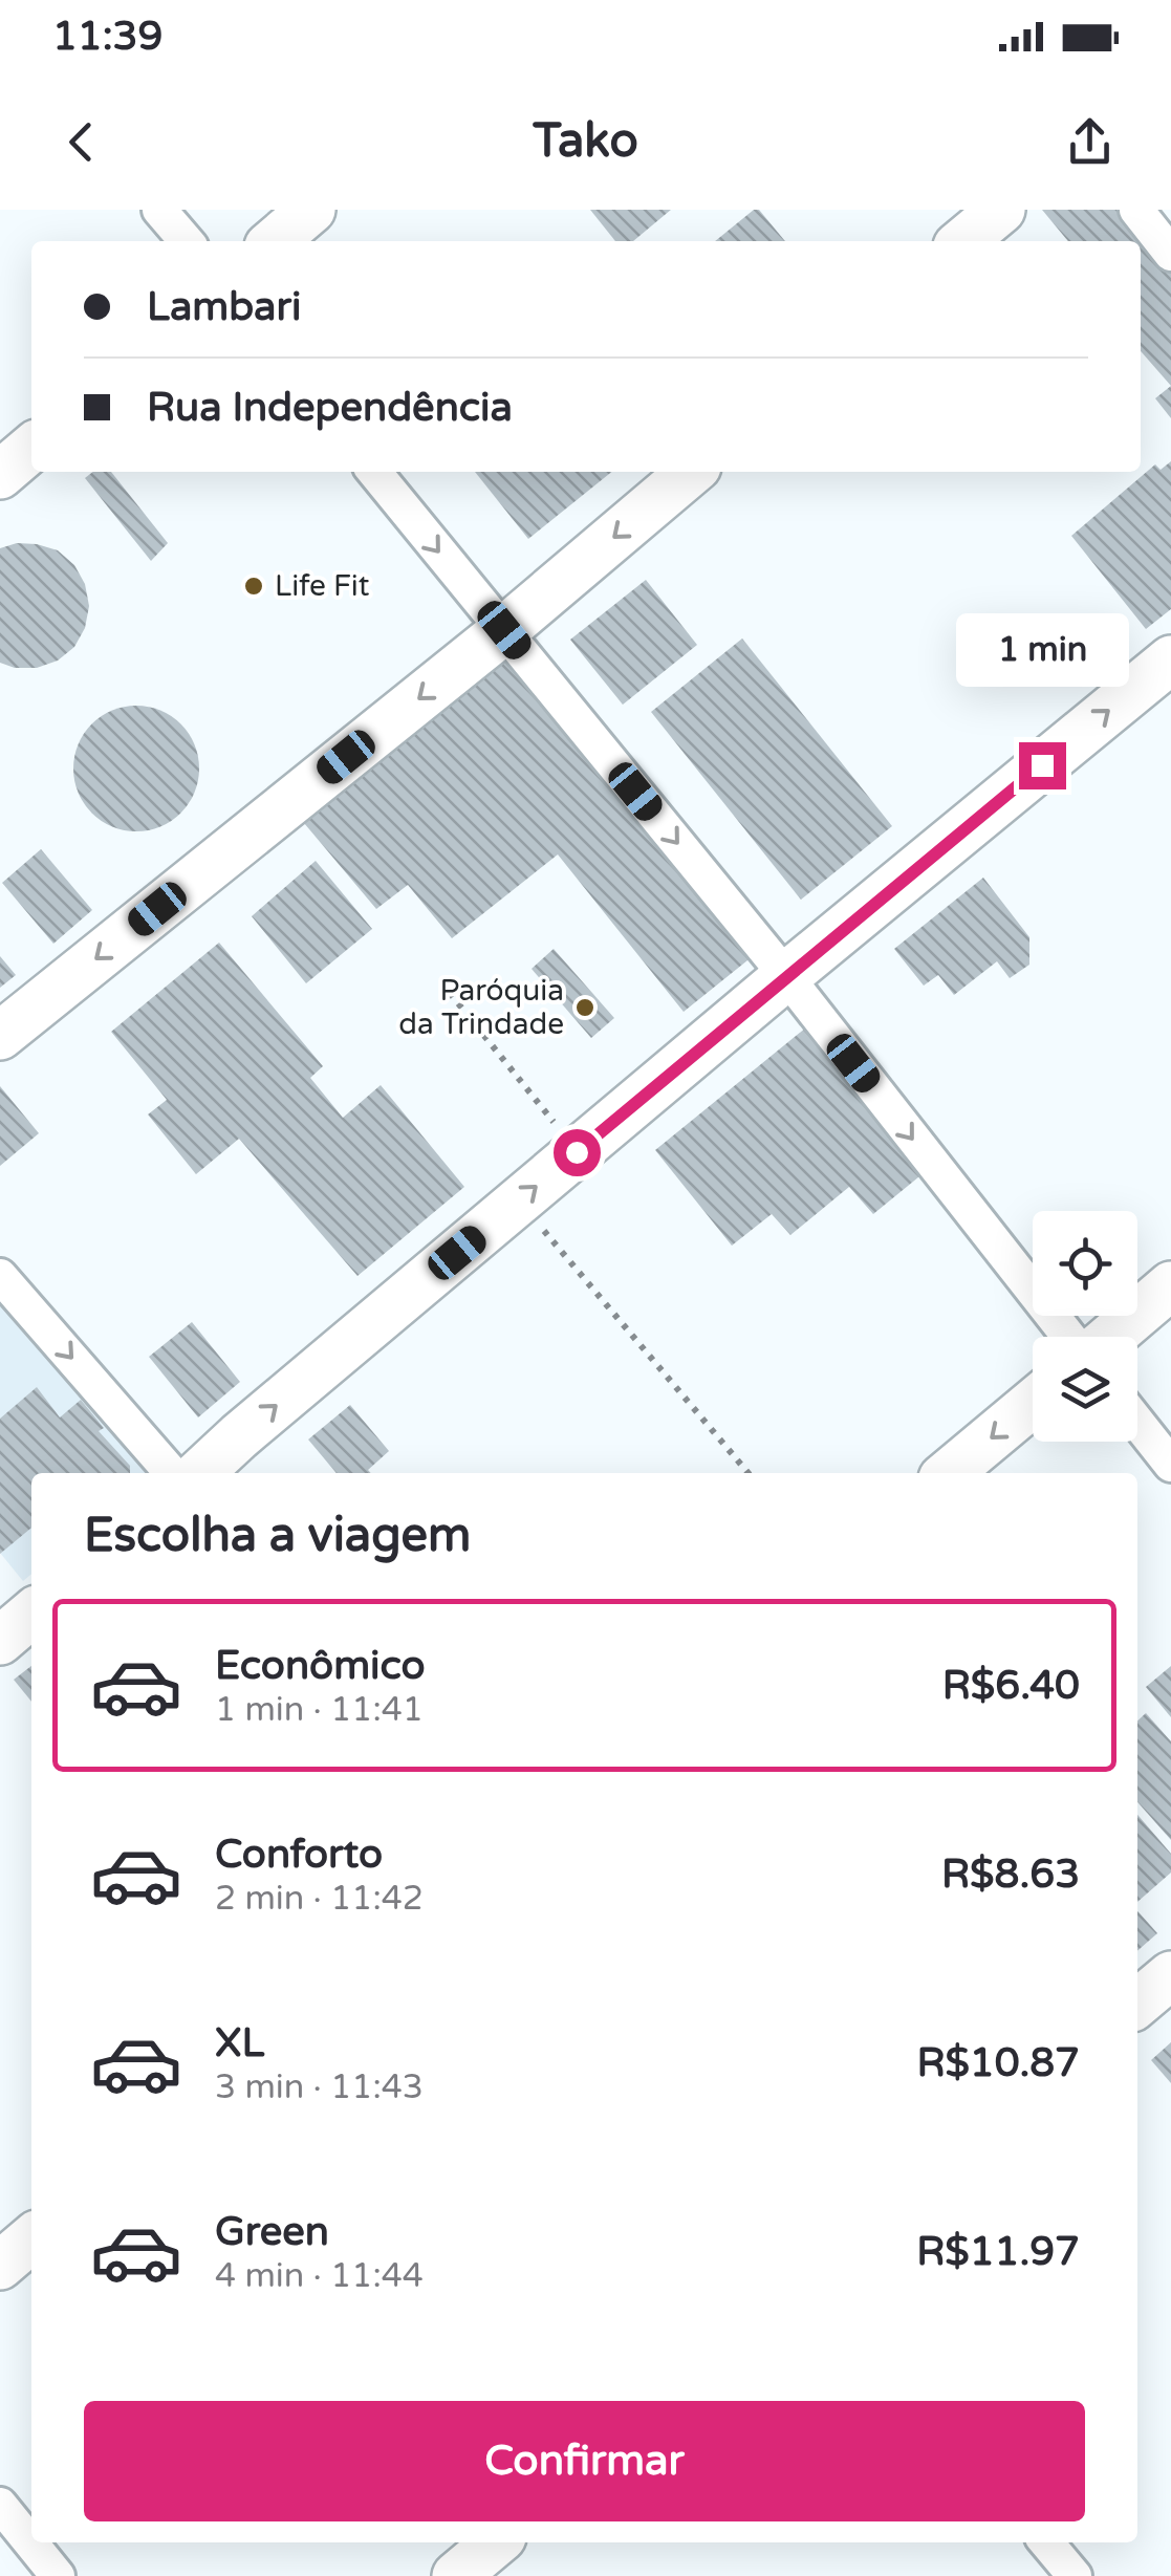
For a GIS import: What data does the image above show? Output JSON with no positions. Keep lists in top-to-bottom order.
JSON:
{
  "places": ["Life Fit", "Paróquia da Trindade"],
  "page": {
    "status": "11:39",
    "header": "Tako",
    "banner": ["Lambari", "Rua Independência"],
    "bubble": "1 min",
    "heading": "Escolha a viagem",
    "list": [
      {
        "name": "Econômico",
        "note": "1 min · 11:41",
        "value": "R$6.40"
      },
      {
        "name": "Conforto",
        "note": "2 min · 11:42",
        "value": "R$8.63"
      },
      {
        "name": "XL",
        "note": "3 min · 11:43",
        "value": "R$10.87"
      },
      {
        "name": "Green",
        "note": "4 min · 11:44",
        "value": "R$11.97"
      }
    ],
    "buttons": "Confirmar"
  }
}
